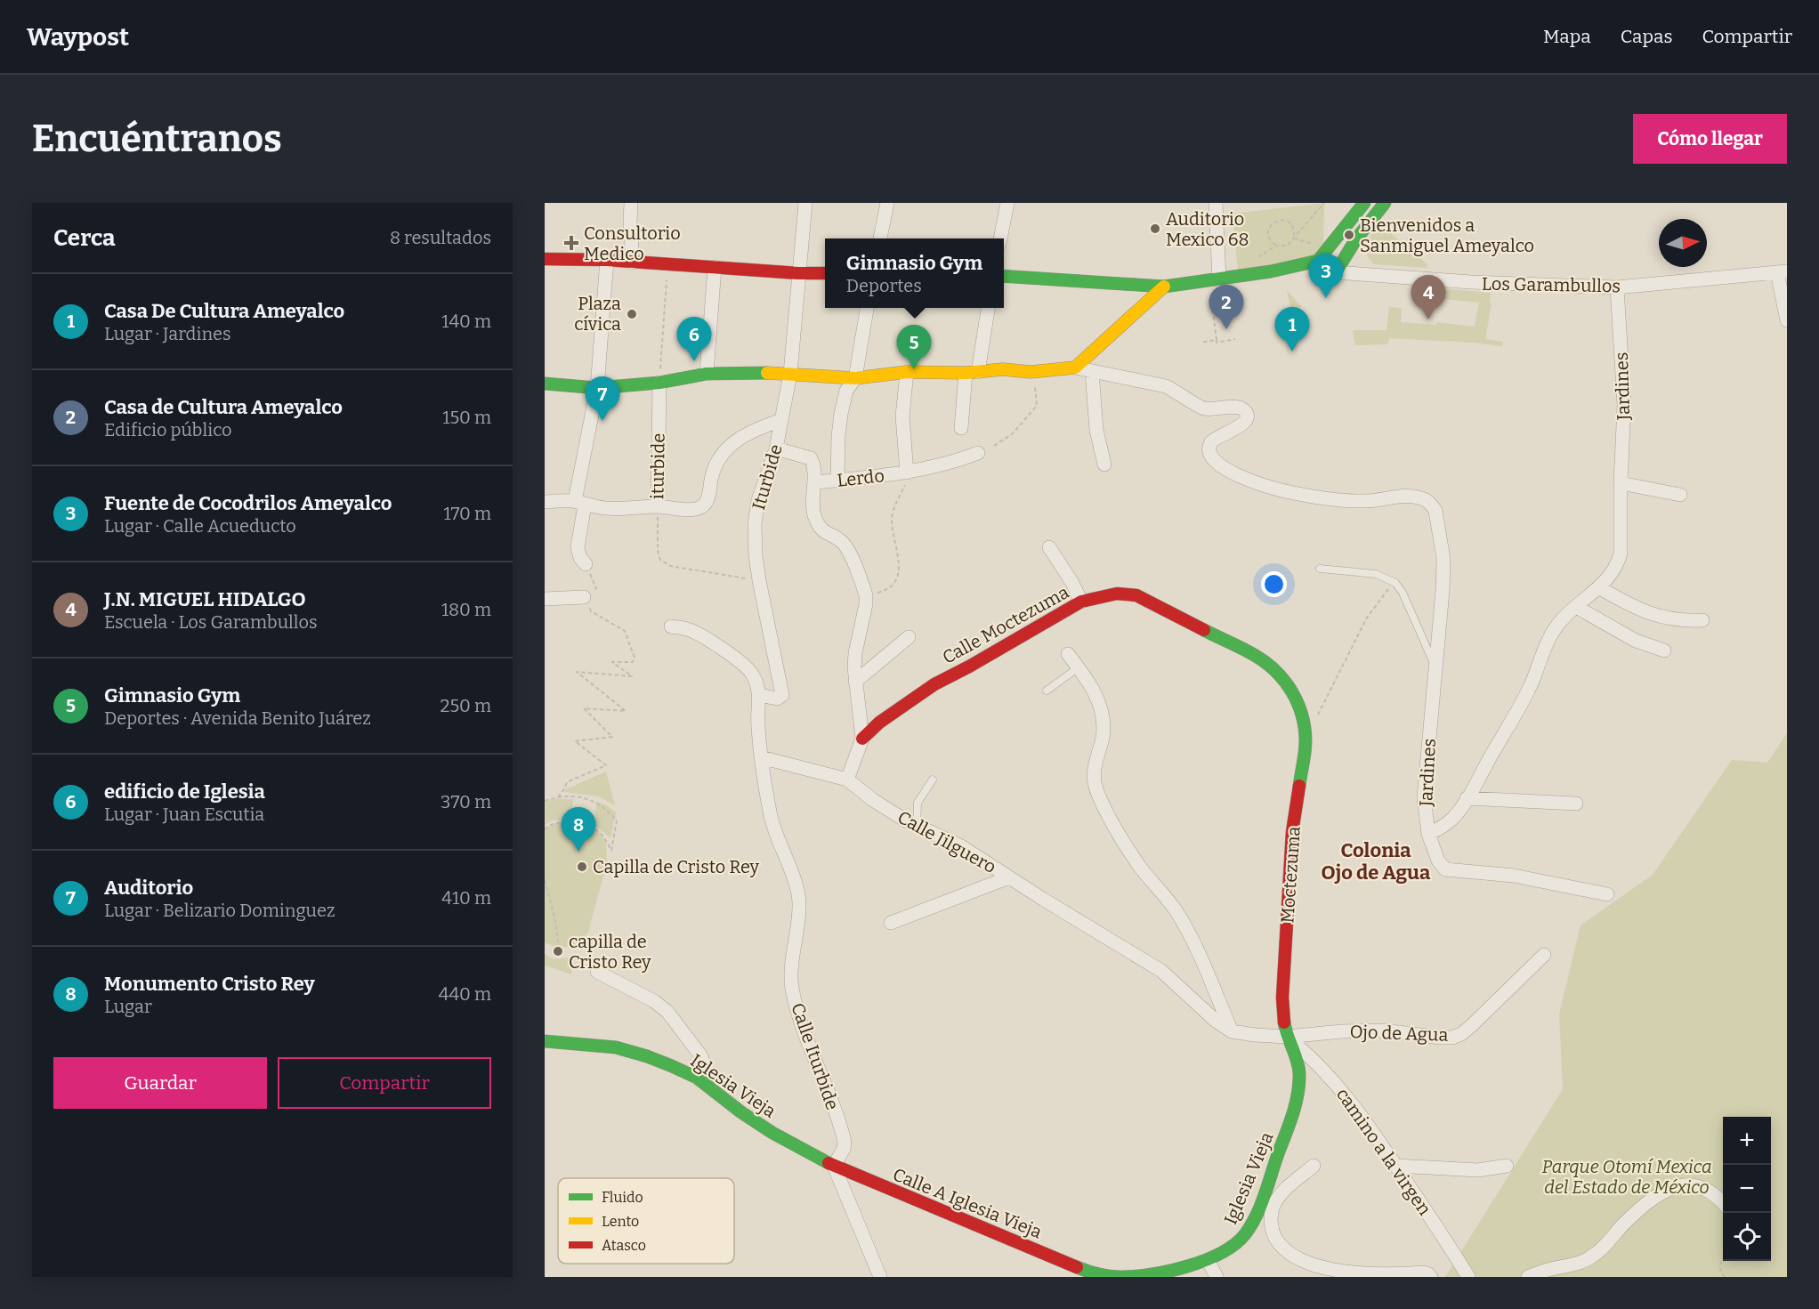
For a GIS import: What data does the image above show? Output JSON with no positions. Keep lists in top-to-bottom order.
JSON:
{
  "streets": {
    "street": [
      "Los Garambullos",
      "Jardines",
      "iturbide",
      "Iturbide",
      "Lerdo",
      "Calle Moctezuma",
      "Calle Jilguero",
      "Moctezuma",
      "Ojo de Agua",
      "Calle Iturbide",
      "Iglesia Vieja",
      "camino a la virgen",
      "Calle A Iglesia Vieja"
    ]
  },
  "crossings": [
    ["Los Garambullos", "Jardines"],
    ["iturbide", "Iturbide"],
    ["Calle Moctezuma", "Moctezuma"],
    ["Calle Jilguero", "Moctezuma"],
    ["Calle Jilguero", "Ojo de Agua"],
    ["Calle Jilguero", "Iglesia Vieja"],
    ["Calle Jilguero", "camino a la virgen"],
    ["Moctezuma", "Ojo de Agua"],
    ["Moctezuma", "Iglesia Vieja"],
    ["Moctezuma", "camino a la virgen"],
    ["Ojo de Agua", "Iglesia Vieja"],
    ["Ojo de Agua", "camino a la virgen"],
    ["Calle Iturbide", "Iglesia Vieja"],
    ["Calle Iturbide", "Calle A Iglesia Vieja"],
    ["Iglesia Vieja", "camino a la virgen"],
    ["Iglesia Vieja", "Calle A Iglesia Vieja"]
  ],
  "districts": ["Colonia Ojo de Agua"],
  "parks": ["Parque Otomí Mexica del Estado de México"],
  "places": {
    "other": [
      "Auditorio Mexico 68",
      "Bienvenidos a Sanmiguel Ameyalco",
      "Plaza cívica",
      "Capilla de Cristo Rey",
      "capilla de Cristo Rey"
    ],
    "health": ["Consultorio Medico"]
  },
  "legend": ["Fluido", "Lento", "Atasco"],
  "north": "right",
  "page": {
    "header": "Waypost",
    "nav": ["Mapa", "Capas", "Compartir"],
    "buttons": [
      "Cómo llegar",
      ["Guardar", "Compartir"]
    ],
    "title": "Encuéntranos",
    "heading": ["Cerca", "8 resultados"],
    "popup": ["Gimnasio Gym", "Deportes"],
    "pins": [
      "3",
      "4",
      "2",
      "1",
      "6",
      "5",
      "7",
      "8"
    ],
    "list": [
      {
        "mark": "1",
        "name": "Casa De Cultura Ameyalco",
        "note": "Lugar · Jardines",
        "value": "140 m"
      },
      {
        "mark": "2",
        "name": "Casa de Cultura Ameyalco",
        "note": "Edificio público",
        "value": "150 m"
      },
      {
        "mark": "3",
        "name": "Fuente de Cocodrilos Ameyalco",
        "note": "Lugar · Calle Acueducto",
        "value": "170 m"
      },
      {
        "mark": "4",
        "name": "J.N. MIGUEL HIDALGO",
        "note": "Escuela · Los Garambullos",
        "value": "180 m"
      },
      {
        "mark": "5",
        "name": "Gimnasio Gym",
        "note": "Deportes · Avenida Benito Juárez",
        "value": "250 m"
      },
      {
        "mark": "6",
        "name": "edificio de Iglesia",
        "note": "Lugar · Juan Escutia",
        "value": "370 m"
      },
      {
        "mark": "7",
        "name": "Auditorio",
        "note": "Lugar · Belizario Dominguez",
        "value": "410 m"
      },
      {
        "mark": "8",
        "name": "Monumento Cristo Rey",
        "note": "Lugar",
        "value": "440 m"
      }
    ],
    "map_buttons": ["+", "−"]
  }
}
